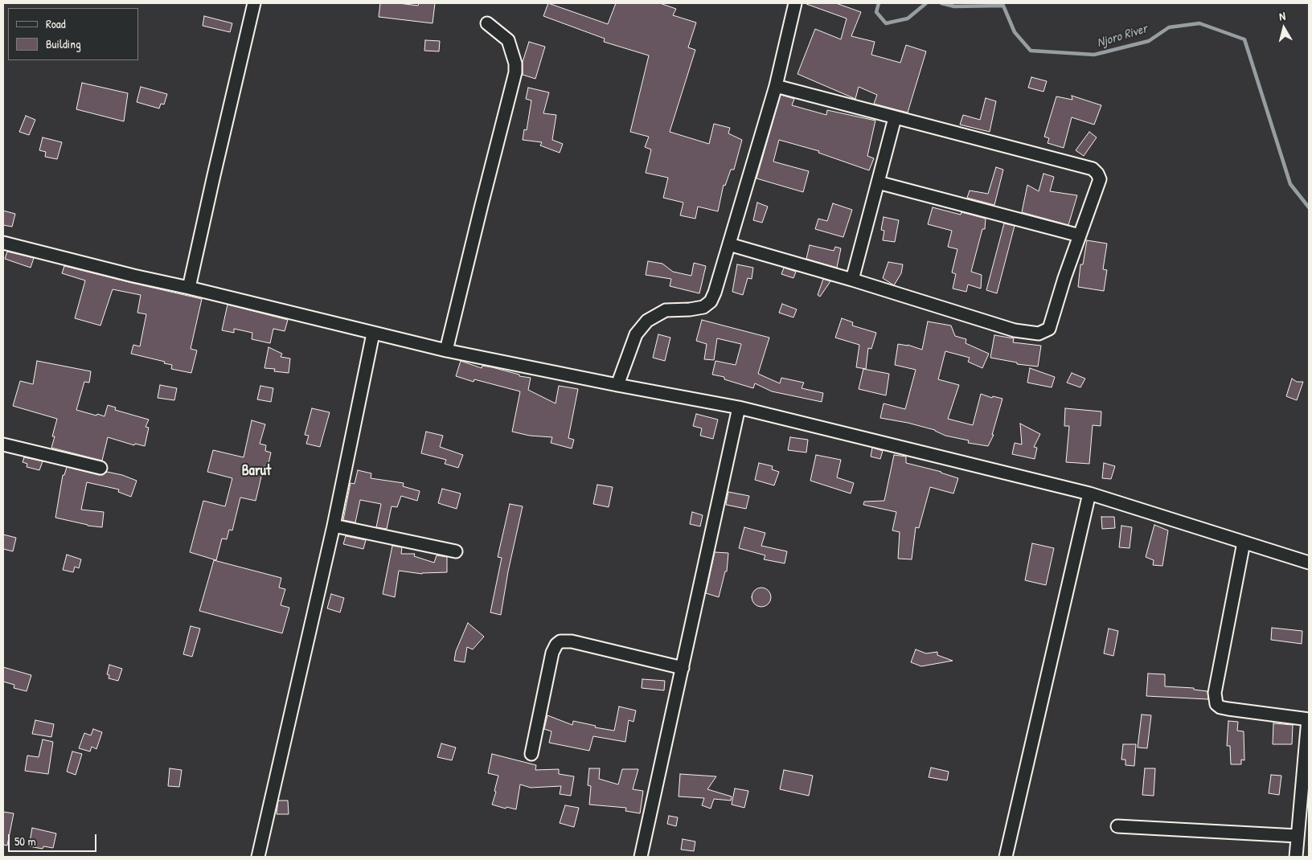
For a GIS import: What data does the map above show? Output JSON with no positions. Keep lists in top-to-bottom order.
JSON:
{
  "districts": ["Barut"],
  "water": ["Njoro River"],
  "legend": ["Road", "Building"],
  "scale_bar": "50 m",
  "north": "top"
}
